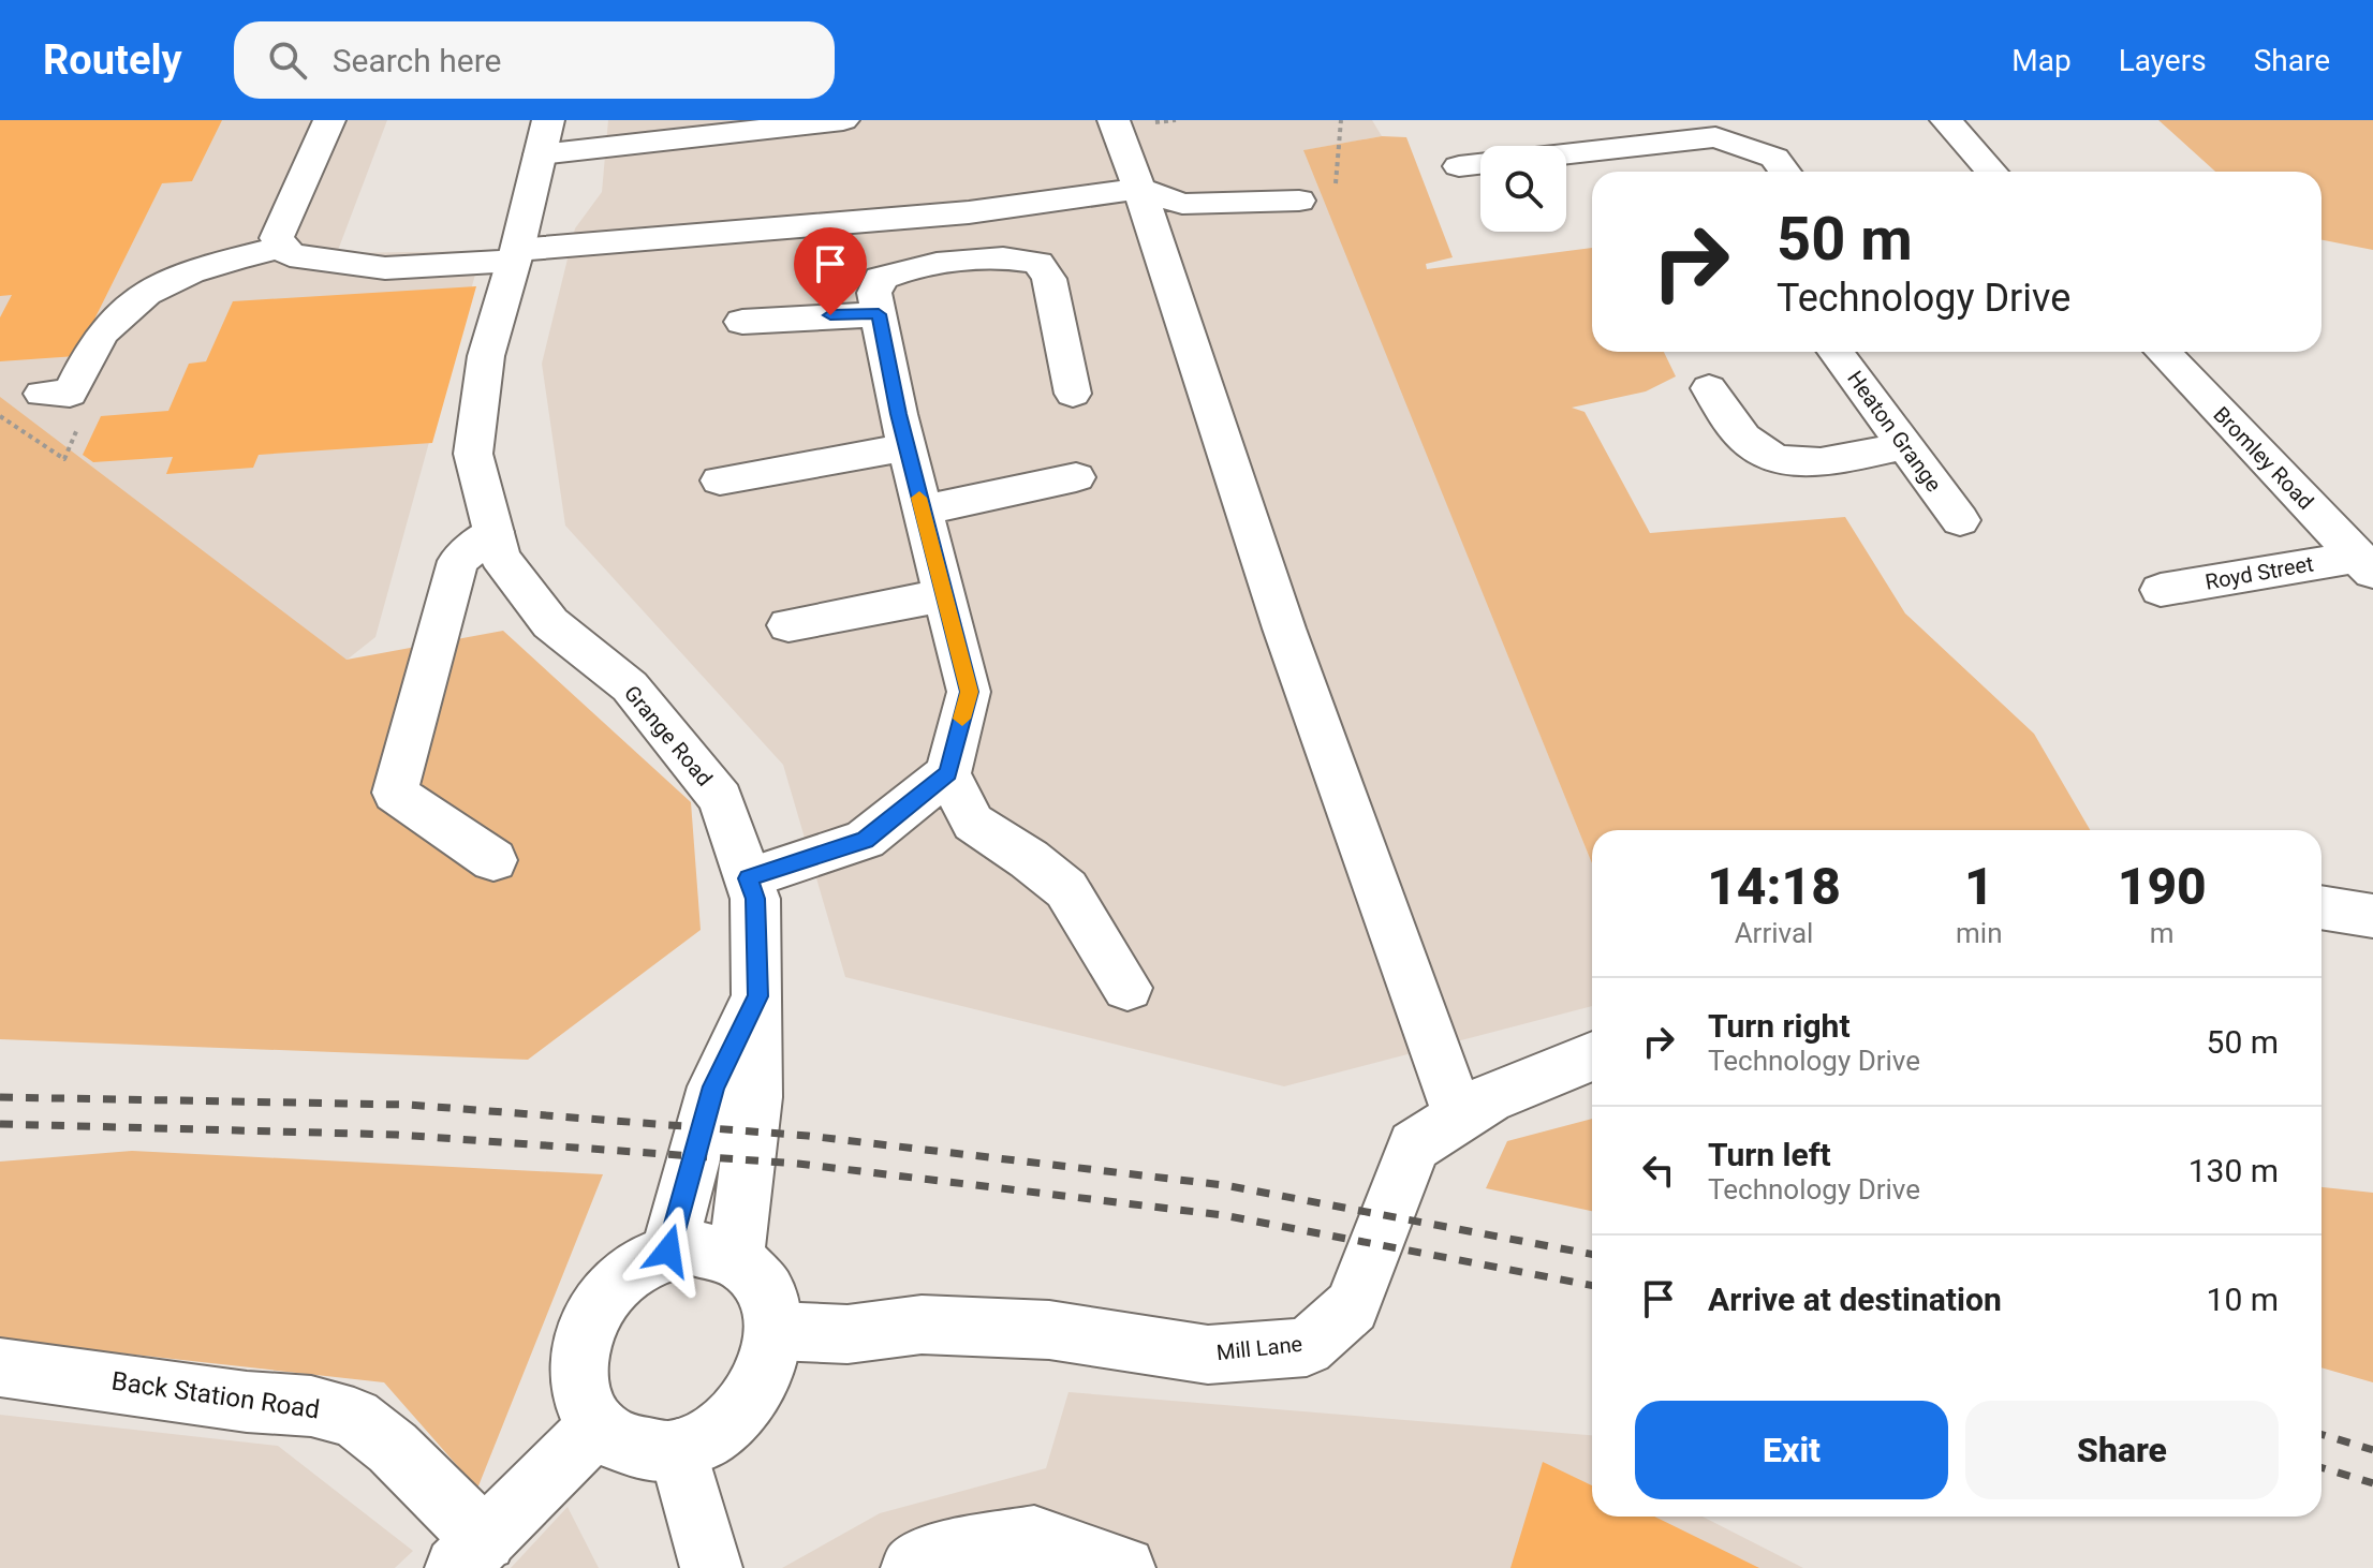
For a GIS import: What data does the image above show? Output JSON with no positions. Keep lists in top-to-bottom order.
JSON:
{
  "streets": {
    "street": [
      "Heaton Grange",
      "Bromley Road",
      "Royd Street",
      "Grange Road",
      "Mill Lane",
      "Back Station Road"
    ]
  },
  "crossings": [
    ["Bromley Road", "Royd Street"],
    ["Grange Road", "Mill Lane"]
  ],
  "page": {
    "header": "Routely",
    "search": "Search here",
    "nav": ["Map", "Layers", "Share"],
    "turn": ["50 m", "Technology Drive"],
    "eta": [
      "14:18",
      "Arrival",
      "1",
      "min",
      "190",
      "m"
    ],
    "list": [
      {
        "name": "Turn right",
        "note": "Technology Drive",
        "value": "50 m"
      },
      {
        "name": "Turn left",
        "note": "Technology Drive",
        "value": "130 m"
      },
      {
        "name": "Arrive at destination",
        "value": "10 m"
      }
    ],
    "buttons": ["Exit", "Share"]
  }
}
